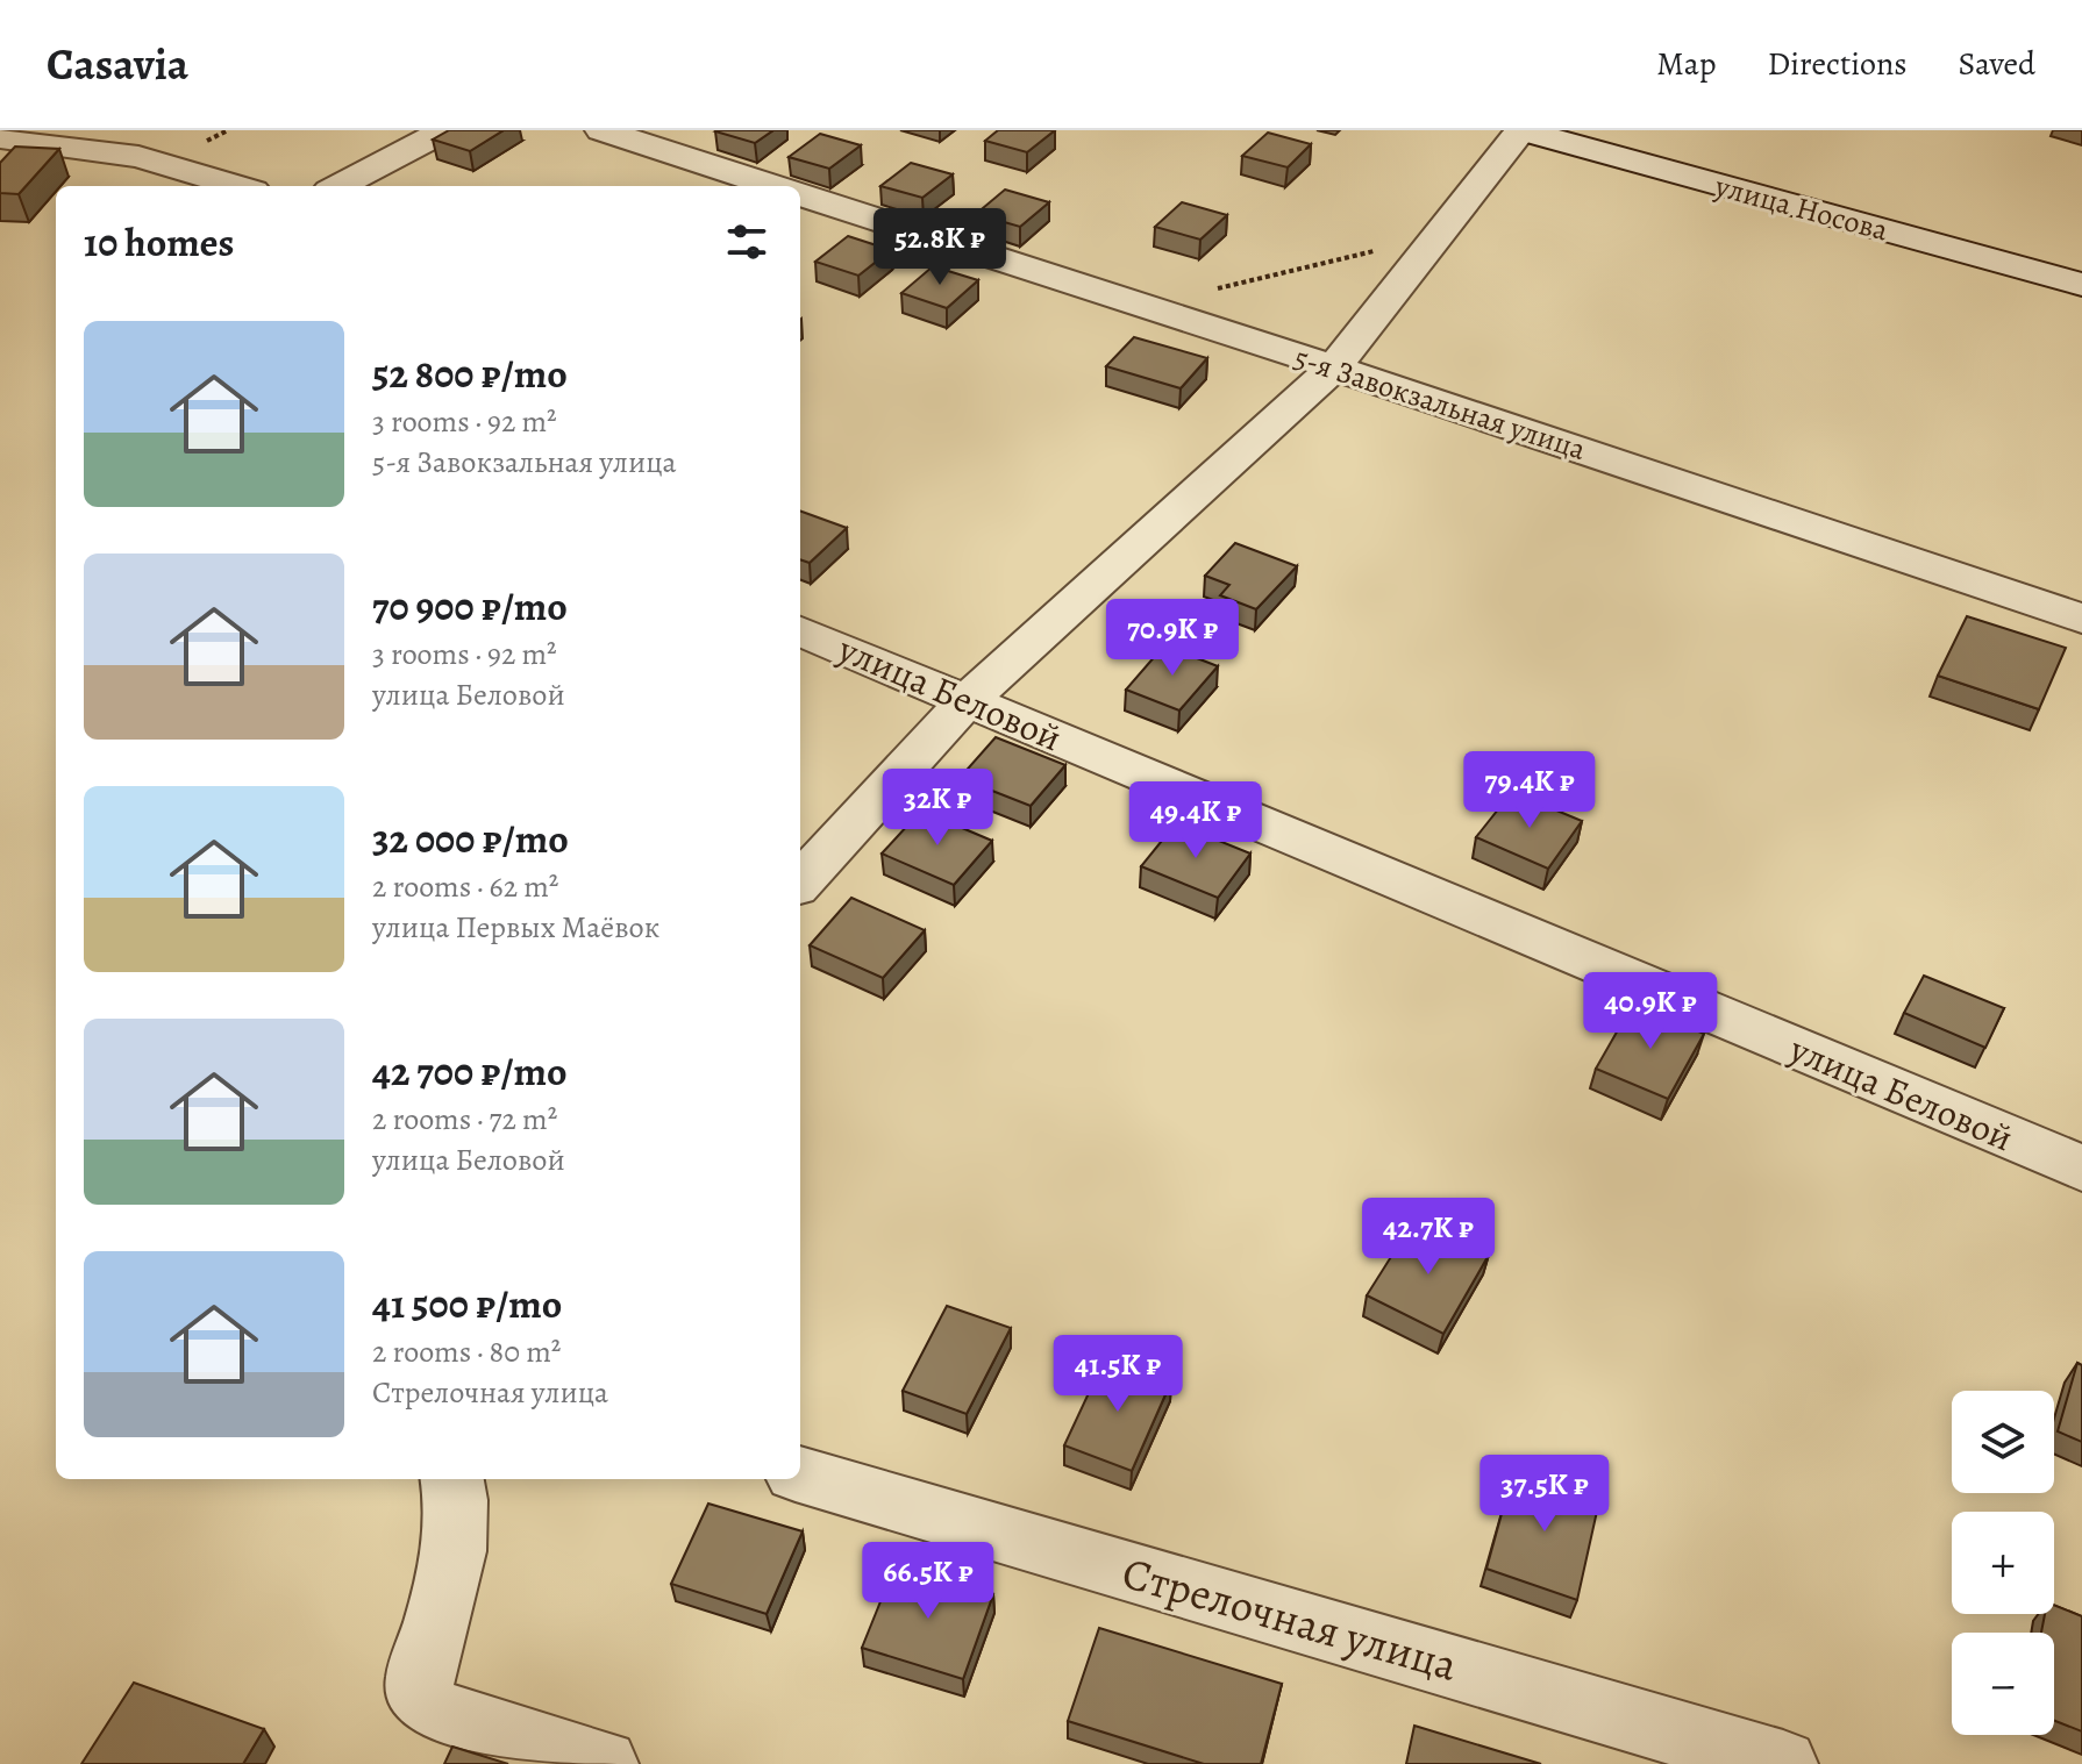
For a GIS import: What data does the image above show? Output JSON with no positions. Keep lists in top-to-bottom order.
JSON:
{
  "streets": {
    "street": [
      "улица Носова",
      "5-я Завокзальная улица",
      "улица Беловой",
      "Стрелочная улица"
    ]
  },
  "page": {
    "header": "Casavia",
    "nav": ["Map", "Directions", "Saved"],
    "heading": "10 homes",
    "price": [
      "52.8K ₽",
      "70.9K ₽",
      "79.4K ₽",
      "32K ₽",
      "49.4K ₽",
      "40.9K ₽",
      "42.7K ₽",
      "41.5K ₽",
      "37.5K ₽",
      "66.5K ₽"
    ],
    "list": [
      {
        "name": "52 800 ₽/mo",
        "note": "3 rooms · 92 m² · 5-я Завокзальная улица"
      },
      {
        "name": "70 900 ₽/mo",
        "note": "3 rooms · 92 m² · улица Беловой"
      },
      {
        "name": "32 000 ₽/mo",
        "note": "2 rooms · 62 m² · улица Первых Маёвок"
      },
      {
        "name": "42 700 ₽/mo",
        "note": "2 rooms · 72 m² · улица Беловой"
      },
      {
        "name": "41 500 ₽/mo",
        "note": "2 rooms · 80 m² · Стрелочная улица"
      }
    ],
    "map_buttons": ["+", "−"]
  }
}
